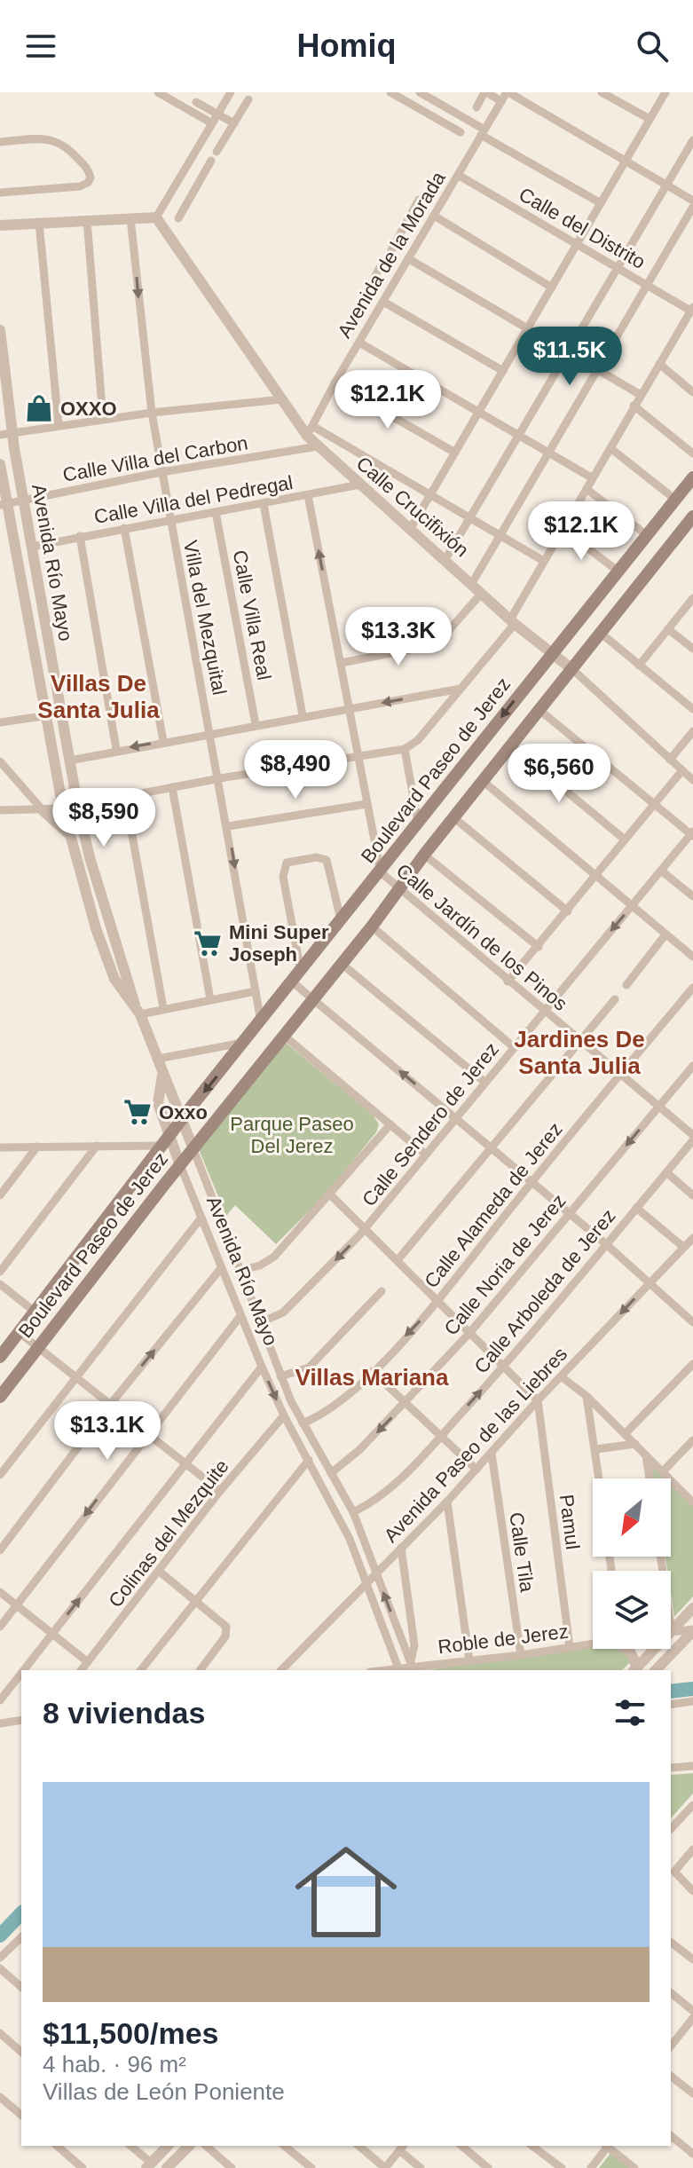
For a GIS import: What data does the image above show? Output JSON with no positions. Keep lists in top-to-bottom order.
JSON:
{
  "streets": {
    "main road": ["Boulevard Paseo de Jerez"],
    "street": [
      "Calle del Distrito",
      "Avenida de la Morada",
      "Calle Villa del Carbon",
      "Calle Villa del Pedregal",
      "Calle Crucifixión",
      "Avenida Río Mayo",
      "Calle Villa Real",
      "Villa del Mezquital",
      "Calle Jardín de los Pinos",
      "Calle Sendero de Jerez",
      "Calle Alameda de Jerez",
      "Calle Noria de Jerez",
      "Calle Arboleda de Jerez",
      "Avenida Paseo de las Liebres",
      "Pamul",
      "Colinas del Mezquite",
      "Calle Tila",
      "Roble de Jerez"
    ]
  },
  "crossings": [
    ["Calle del Distrito", "Avenida de la Morada"],
    ["Avenida de la Morada", "Calle Crucifixión"],
    ["Calle Villa del Carbon", "Calle Crucifixión"],
    ["Calle Villa del Carbon", "Avenida Río Mayo"],
    ["Calle Villa del Carbon", "Villa del Mezquital"],
    ["Calle Villa del Pedregal", "Calle Crucifixión"],
    ["Calle Villa del Pedregal", "Avenida Río Mayo"],
    ["Calle Villa del Pedregal", "Calle Villa Real"],
    ["Calle Villa del Pedregal", "Villa del Mezquital"],
    ["Calle Crucifixión", "Boulevard Paseo de Jerez"],
    ["Avenida Río Mayo", "Boulevard Paseo de Jerez"],
    ["Avenida Río Mayo", "Calle Sendero de Jerez"],
    ["Avenida Río Mayo", "Calle Alameda de Jerez"],
    ["Avenida Río Mayo", "Calle Noria de Jerez"],
    ["Avenida Río Mayo", "Calle Arboleda de Jerez"],
    ["Avenida Río Mayo", "Avenida Paseo de las Liebres"],
    ["Avenida Río Mayo", "Colinas del Mezquite"],
    ["Avenida Río Mayo", "Roble de Jerez"],
    ["Villa del Mezquital", "Boulevard Paseo de Jerez"],
    ["Boulevard Paseo de Jerez", "Calle Jardín de los Pinos"],
    ["Calle Jardín de los Pinos", "Calle Sendero de Jerez"],
    ["Calle Jardín de los Pinos", "Calle Alameda de Jerez"],
    ["Calle Jardín de los Pinos", "Calle Noria de Jerez"],
    ["Calle Jardín de los Pinos", "Calle Arboleda de Jerez"],
    ["Avenida Paseo de las Liebres", "Pamul"],
    ["Avenida Paseo de las Liebres", "Calle Tila"],
    ["Pamul", "Roble de Jerez"],
    ["Calle Tila", "Roble de Jerez"]
  ],
  "one_way": ["Calle Noria de Jerez"],
  "districts": ["Villas De Santa Julia", "Jardines De Santa Julia", "Villas Mariana"],
  "parks": ["Parque Paseo Del Jerez"],
  "places": {
    "shop": ["OXXO"],
    "supermarket": ["Mini Super Joseph", "Oxxo"]
  },
  "north": "bottom left",
  "page": {
    "header": "Homiq",
    "price": [
      "$11.5K",
      "$12.1K",
      "$12.1K",
      "$13.3K",
      "$8,490",
      "$6,560",
      "$8,590",
      "$13.1K"
    ],
    "heading": "8 viviendas",
    "list": [
      {
        "name": "$11,500/mes",
        "note": "4 hab. · 96 m² · Villas de León Poniente"
      }
    ]
  }
}
